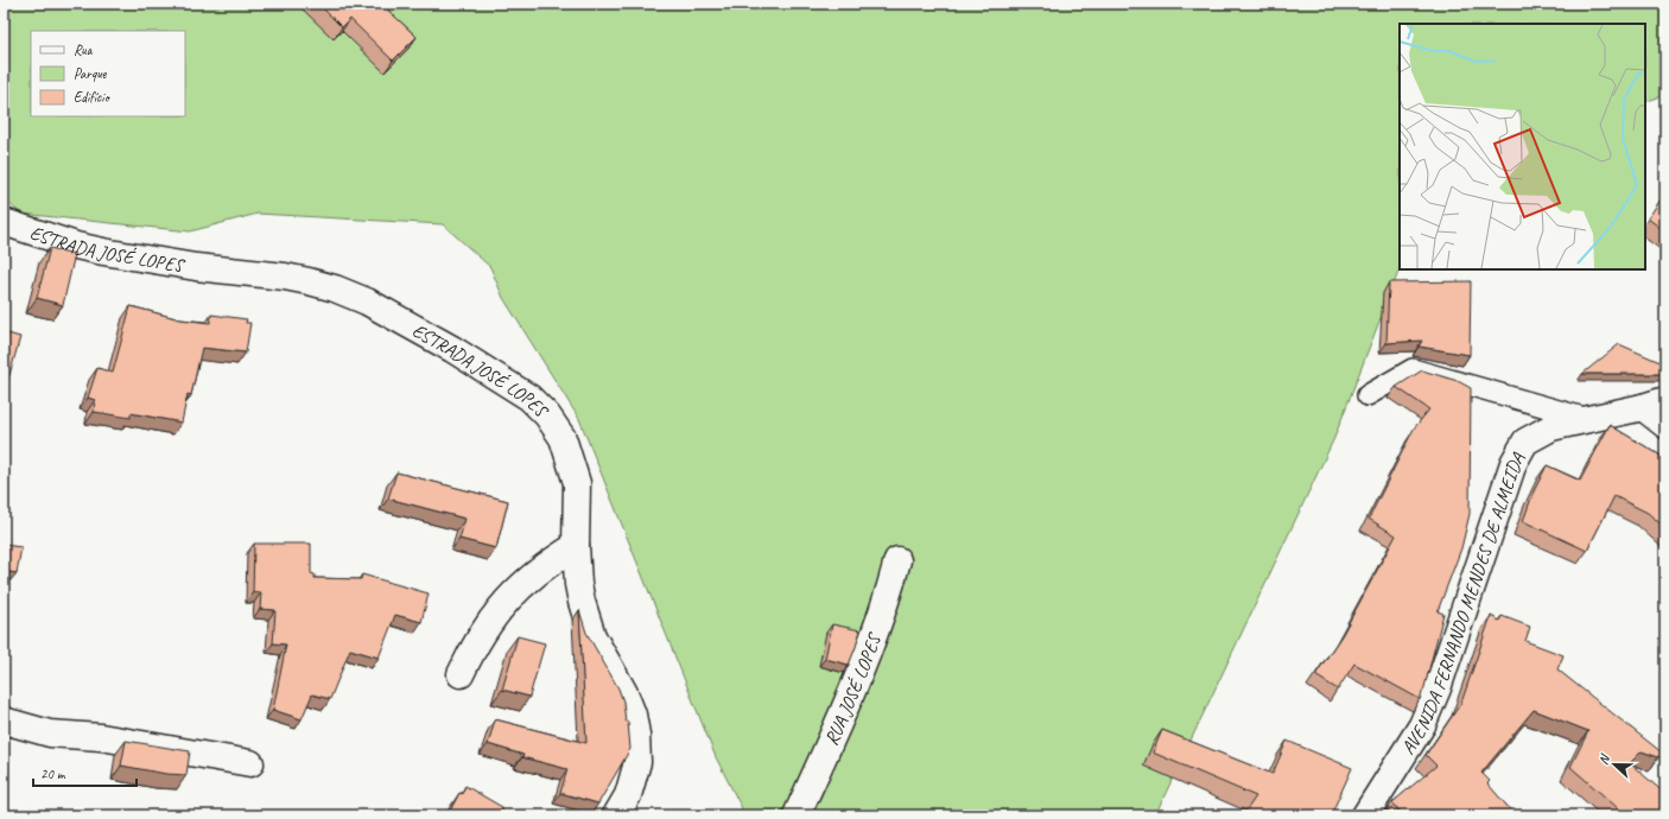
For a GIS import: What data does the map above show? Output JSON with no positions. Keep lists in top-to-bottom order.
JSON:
{
  "streets": {
    "street": ["ESTRADA JOSÉ LOPES", "AVENIDA FERNANDO MENDES DE ALMEIDA", "RUA JOSÉ LOPES"]
  },
  "legend": ["Rua", "Parque", "Edifício"],
  "scale_bar": "20 m",
  "north": "left"
}
